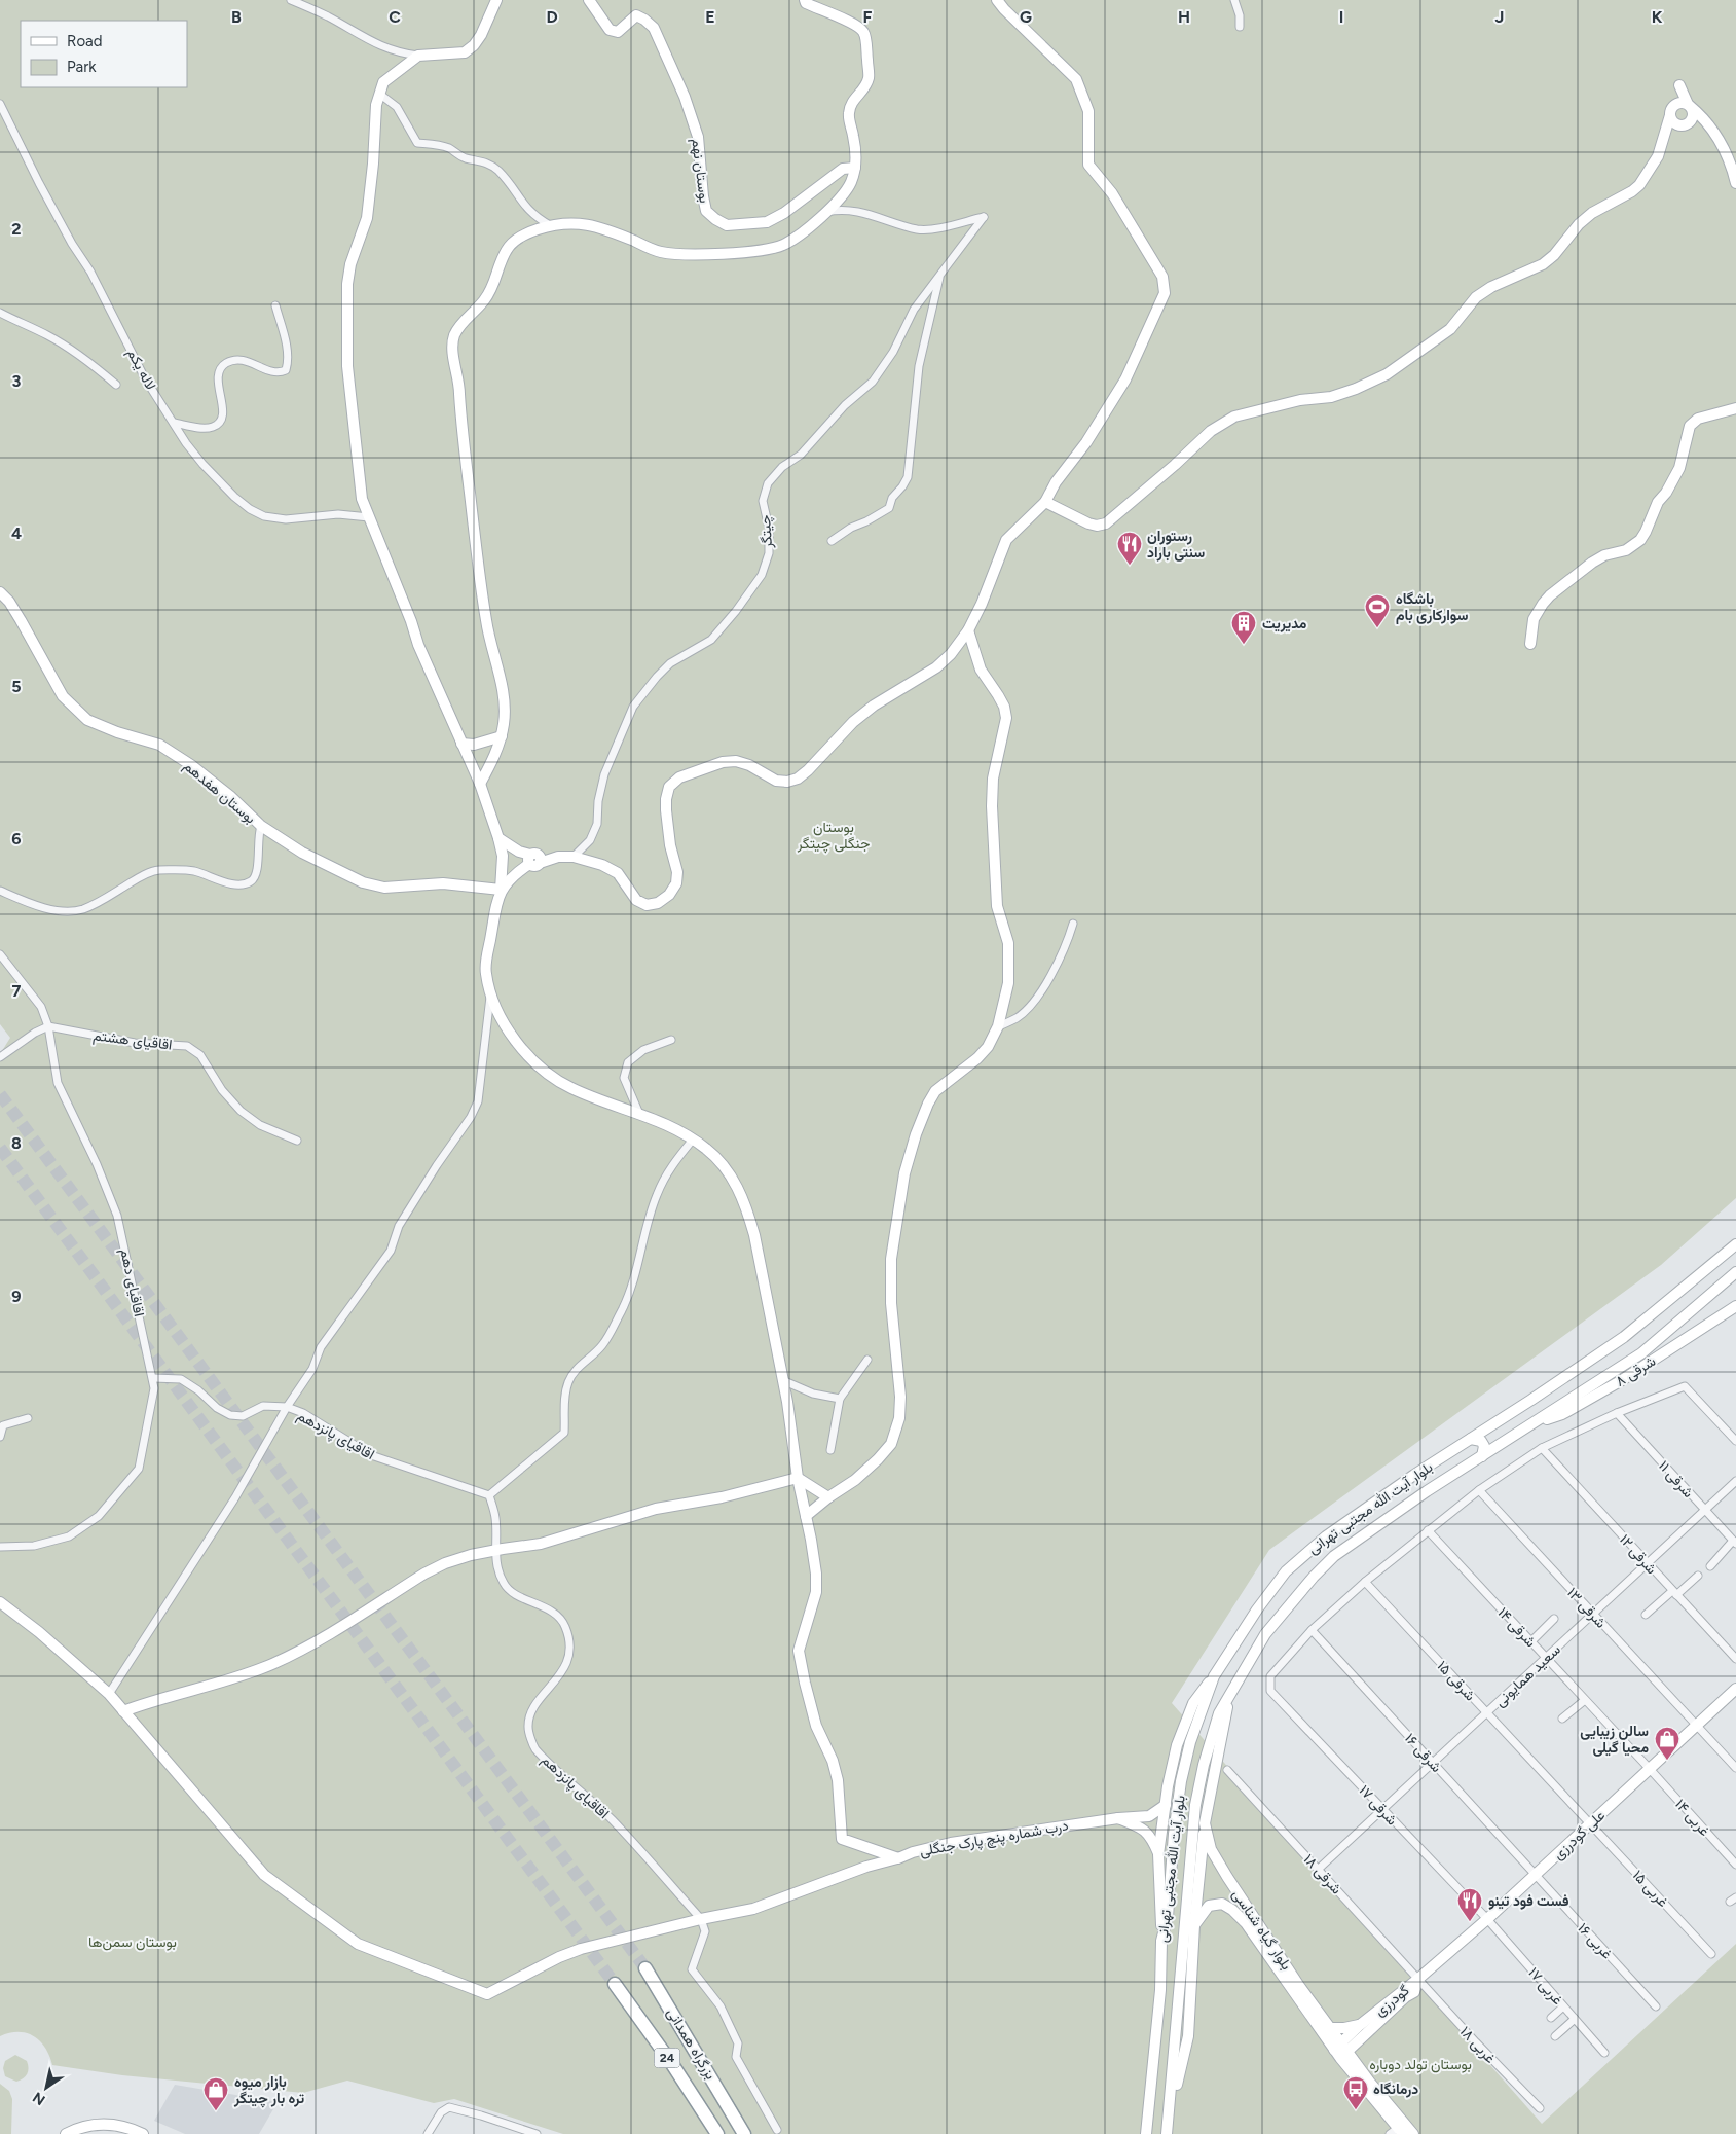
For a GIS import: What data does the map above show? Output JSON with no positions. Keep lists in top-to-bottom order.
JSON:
{
  "streets": {
    "highway": ["بزرگراه همدانی", "24"],
    "street": [
      "بوستان نهم",
      "لاله یکم",
      "چیتگر",
      "بوستان هفدهم",
      "اقاقیای هشتم",
      "اقاقیای دهم",
      "۸ شرقی",
      "اقاقیای پانزدهم",
      "۱۱ شرقی",
      "بلوار آیت الله مجتبی تهرانی",
      "۱۲ شرقی",
      "۱۳ شرقی",
      "۱۴ شرقی",
      "سعید همایونی",
      "۱۵ شرقی",
      "۱۶ شرقی",
      "۱۷ شرقی",
      "۱۴ غربی",
      "علی گودرزی",
      "درب شماره پنچ پارک جنگلی",
      "۱۸ شرقی",
      "۱۵ غربی",
      "بلوار گیاه شناسی",
      "۱۶ غربی",
      "۱۷ غربی",
      "گودرزی",
      "۱۸ غربی"
    ]
  },
  "crossings": [
    ["اقاقیای هشتم", "اقاقیای دهم"],
    ["اقاقیای دهم", "اقاقیای پانزدهم"],
    ["۸ شرقی", "بلوار آیت الله مجتبی تهرانی"],
    ["اقاقیای پانزدهم", "درب شماره پنچ پارک جنگلی"],
    ["۱۱ شرقی", "سعید همایونی"],
    ["بلوار آیت الله مجتبی تهرانی", "بلوار گیاه شناسی"],
    ["۱۲ شرقی", "سعید همایونی"],
    ["۱۳ شرقی", "سعید همایونی"],
    ["۱۳ شرقی", "علی گودرزی"],
    ["۱۴ شرقی", "سعید همایونی"],
    ["۱۴ شرقی", "۱۴ غربی"],
    ["۱۴ شرقی", "علی گودرزی"],
    ["سعید همایونی", "۱۵ شرقی"],
    ["سعید همایونی", "۱۶ شرقی"],
    ["سعید همایونی", "۱۷ شرقی"],
    ["سعید همایونی", "۱۸ شرقی"],
    ["۱۵ شرقی", "علی گودرزی"],
    ["۱۵ شرقی", "۱۵ غربی"],
    ["۱۶ شرقی", "۱۷ شرقی"],
    ["۱۶ شرقی", "علی گودرزی"],
    ["۱۶ شرقی", "۱۶ غربی"],
    ["۱۷ شرقی", "علی گودرزی"],
    ["۱۷ شرقی", "۱۷ غربی"],
    ["۱۴ غربی", "علی گودرزی"],
    ["علی گودرزی", "۱۸ شرقی"],
    ["علی گودرزی", "۱۵ غربی"],
    ["علی گودرزی", "۱۶ غربی"],
    ["علی گودرزی", "۱۷ غربی"],
    ["علی گودرزی", "گودرزی"],
    ["علی گودرزی", "۱۸ غربی"],
    ["۱۸ شرقی", "گودرزی"],
    ["۱۸ شرقی", "۱۸ غربی"],
    ["بلوار گیاه شناسی", "گودرزی"],
    ["گودرزی", "۱۸ غربی"]
  ],
  "parks": ["بوستان جنگلی چیتگر", "بوستان سمن‌ها", "بوستان تولد دوباره"],
  "places": {
    "restaurant": ["رستوران سنتی باراد", "فست فود تینو"],
    "sports": ["باشگاه سوارکاری بام"],
    "building": ["مدیریت"],
    "shop": ["سالن زیبایی محیا گیلی", "بازار میوه تره بار چیتگر"],
    "bus stop": ["درمانگاه"]
  },
  "legend": ["Road", "Park"],
  "north": "bottom left",
  "grid": {
    "columns": [
      "B",
      "C",
      "D",
      "E",
      "F",
      "G",
      "H",
      "I",
      "J",
      "K"
    ],
    "rows": [
      "2",
      "3",
      "4",
      "5",
      "6",
      "7",
      "8",
      "9"
    ]
  }
}
